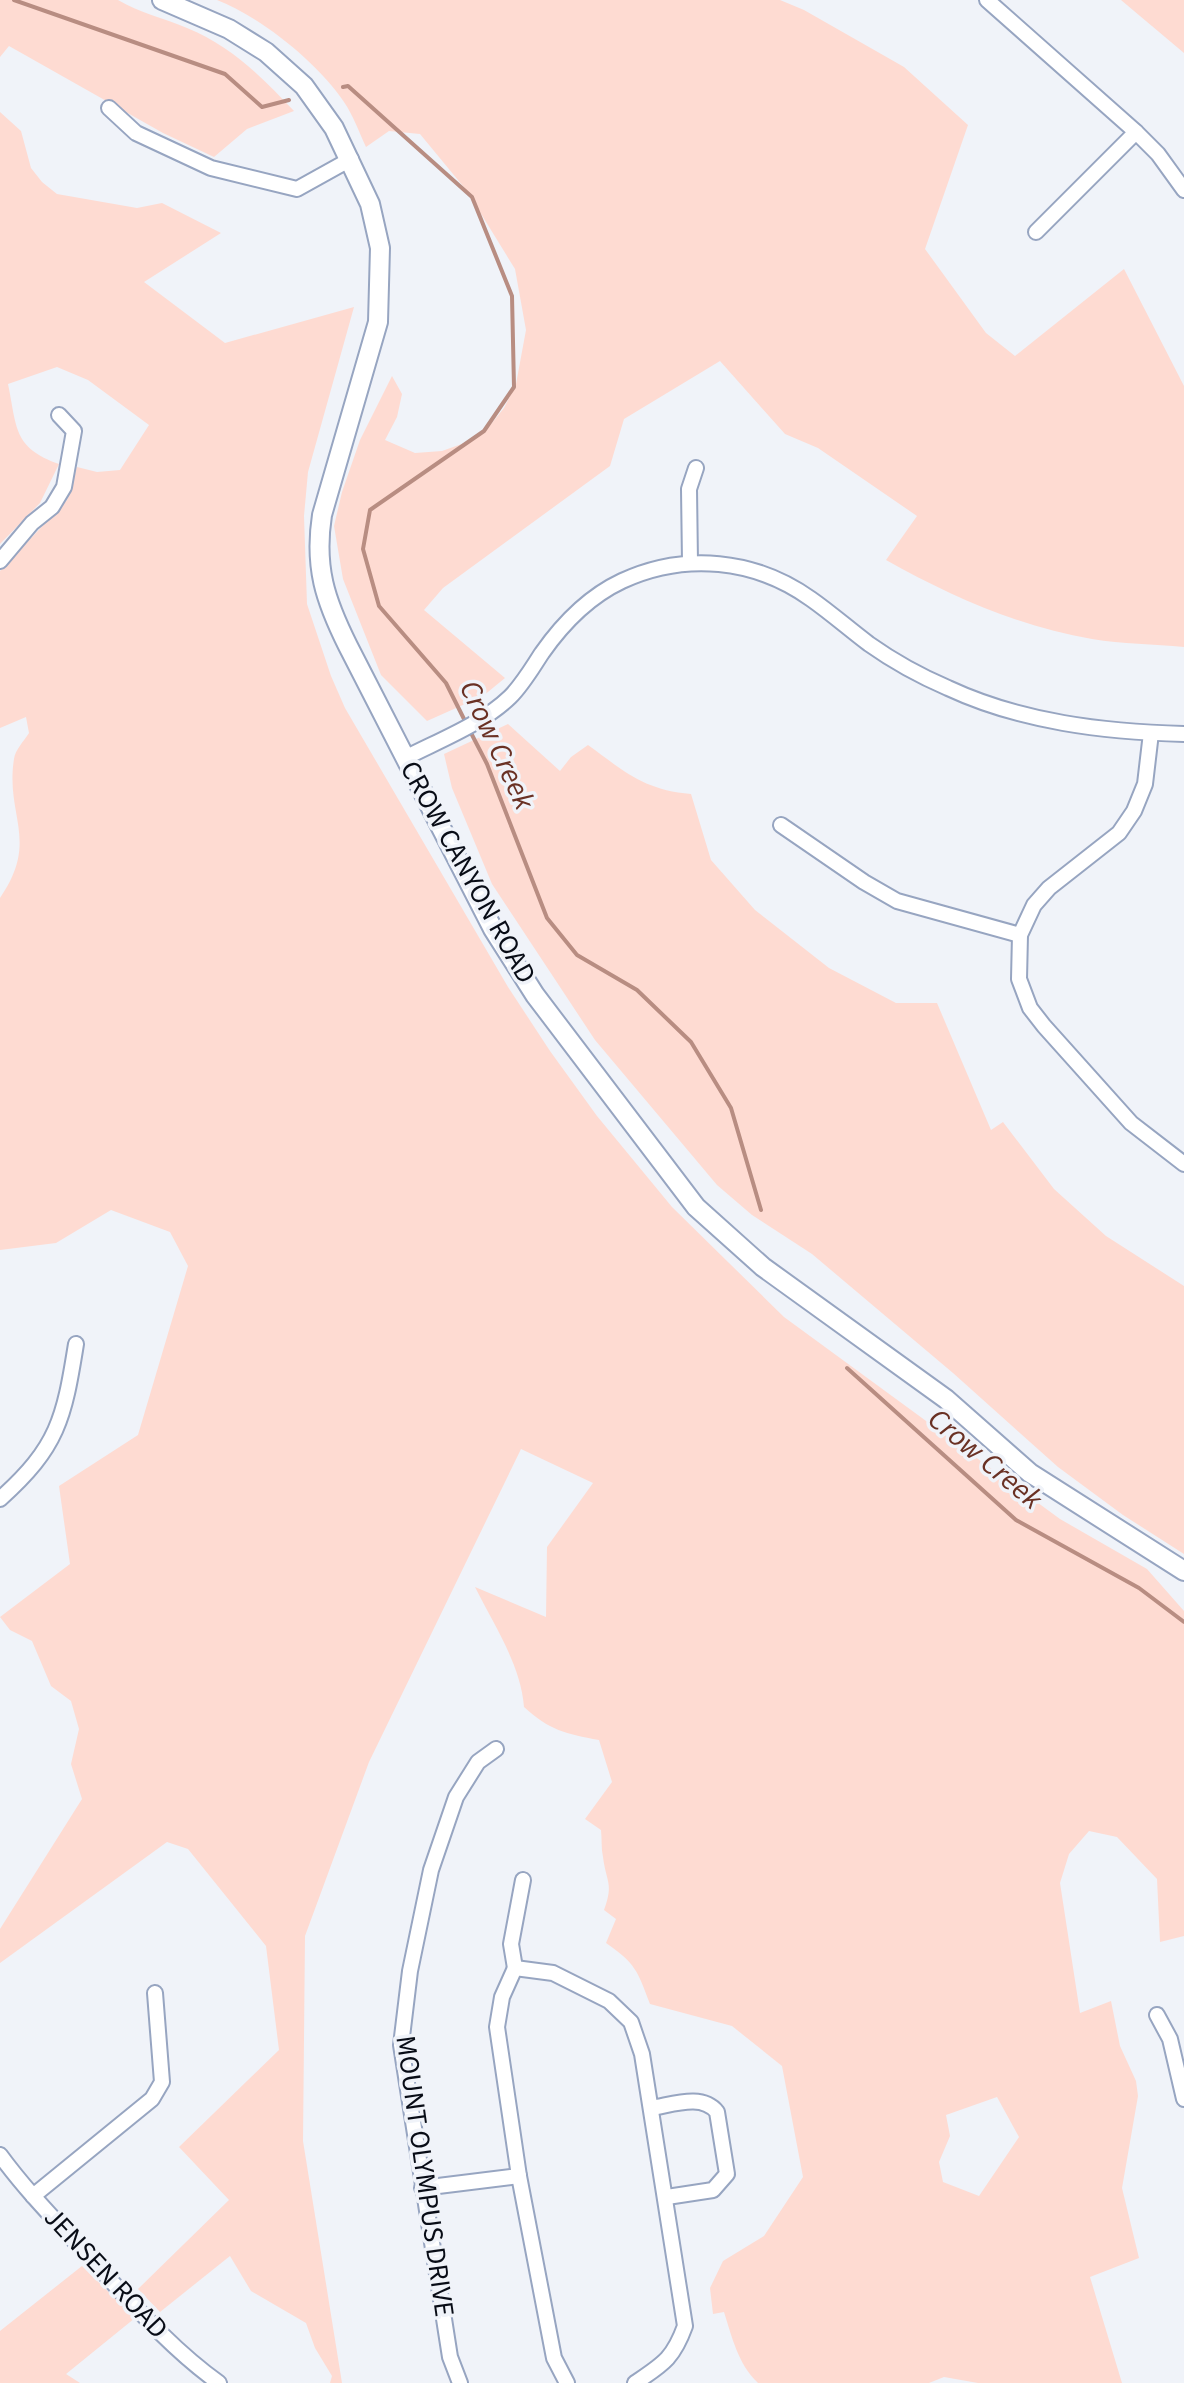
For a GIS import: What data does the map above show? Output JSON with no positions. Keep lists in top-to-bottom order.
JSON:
{
  "streets": {
    "main road": ["CROW CANYON ROAD"],
    "street": ["MOUNT OLYMPUS DRIVE", "JENSEN ROAD"]
  },
  "water": ["Crow Creek"]
}
